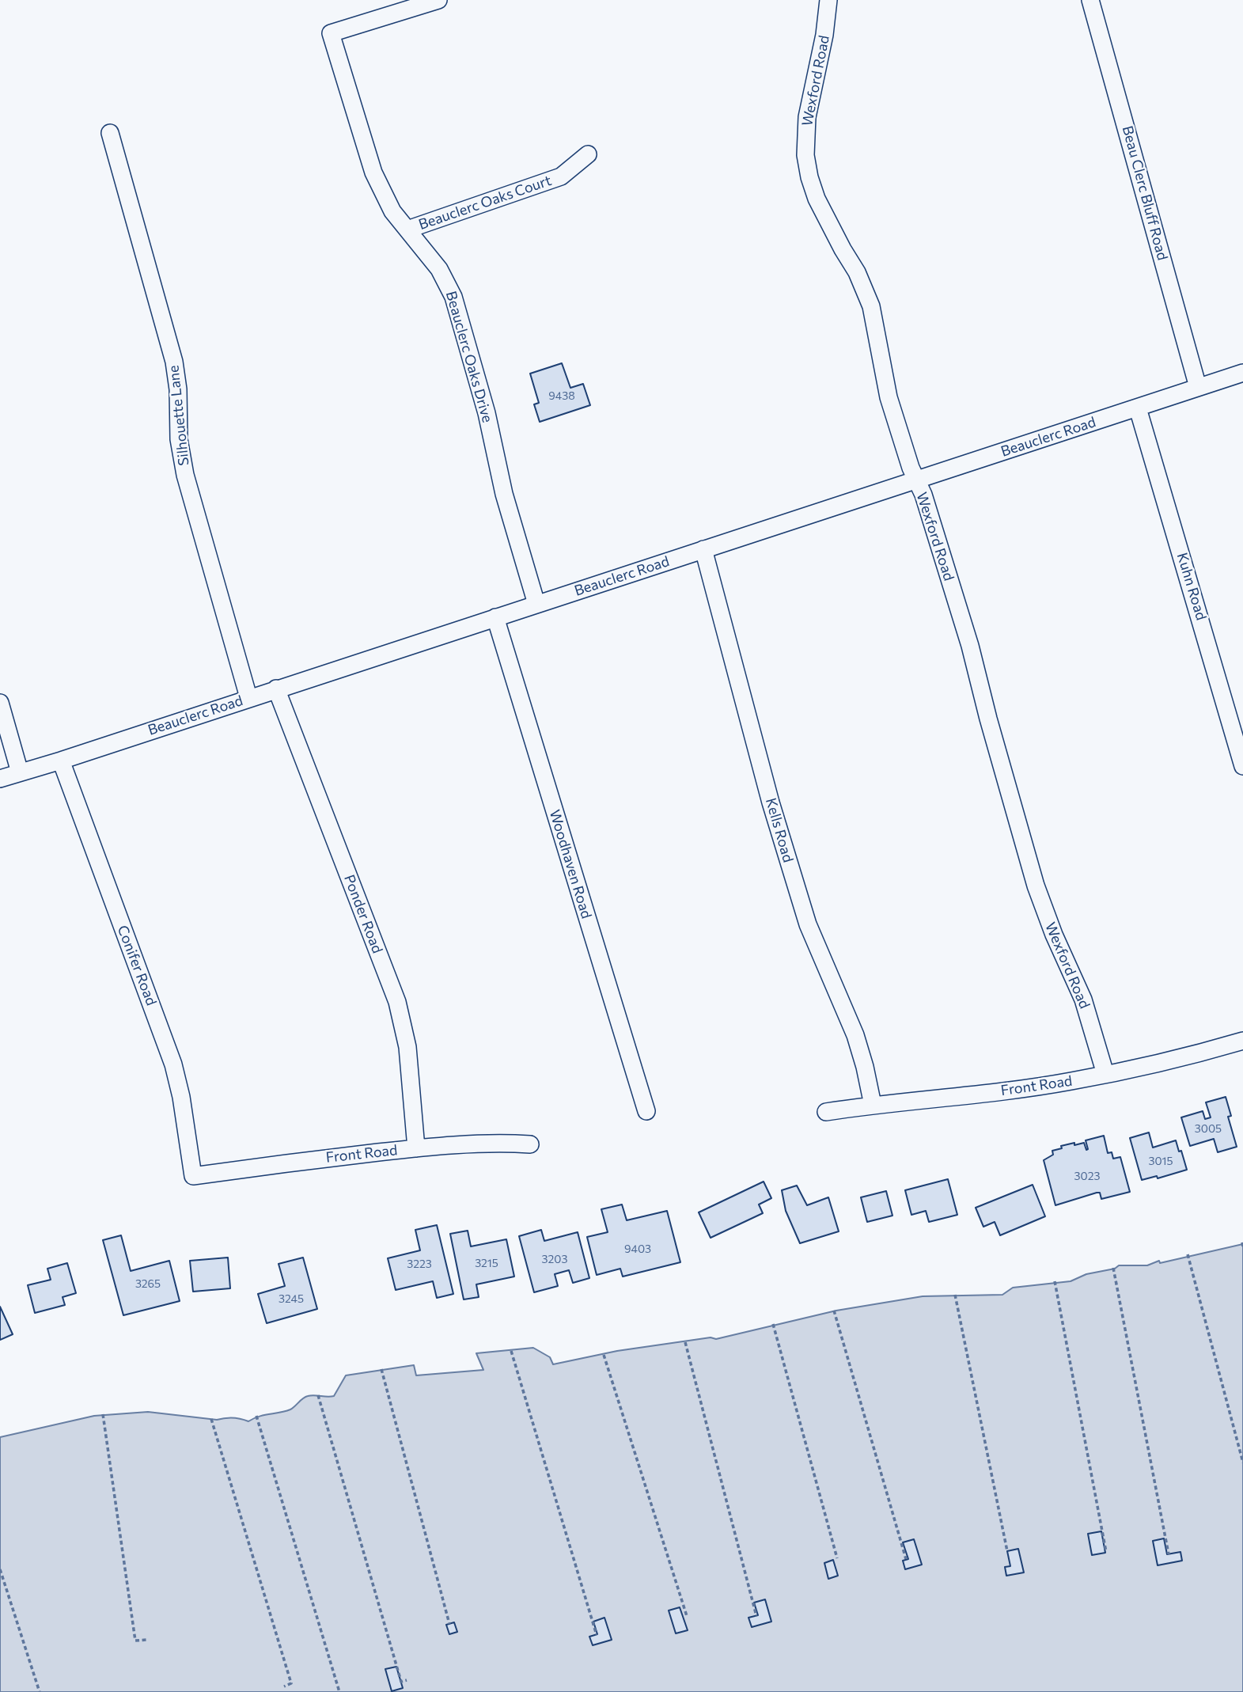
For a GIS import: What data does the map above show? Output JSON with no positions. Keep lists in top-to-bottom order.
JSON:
{
  "streets": {
    "street": [
      "Wexford Road",
      "Beau Clerc Bluff Road",
      "Beauclerc Oaks Court",
      "Beauclerc Oaks Drive",
      "Silhouette Lane",
      "Beauclerc Road",
      "Kuhn Road",
      "Kells Road",
      "Woodhaven Road",
      "Ponder Road",
      "Conifer Road",
      "Front Road"
    ]
  },
  "crossings": [
    ["Wexford Road", "Beauclerc Road"],
    ["Wexford Road", "Front Road"],
    ["Beau Clerc Bluff Road", "Beauclerc Road"],
    ["Beauclerc Oaks Court", "Beauclerc Oaks Drive"],
    ["Beauclerc Oaks Drive", "Beauclerc Road"],
    ["Silhouette Lane", "Beauclerc Road"],
    ["Beauclerc Road", "Kuhn Road"],
    ["Beauclerc Road", "Kells Road"],
    ["Beauclerc Road", "Woodhaven Road"],
    ["Beauclerc Road", "Ponder Road"],
    ["Beauclerc Road", "Conifer Road"],
    ["Kells Road", "Front Road"],
    ["Ponder Road", "Front Road"],
    ["Conifer Road", "Front Road"]
  ],
  "house_numbers": [
    "9438",
    "3005",
    "3015",
    "3023",
    "9403",
    "3203",
    "3215",
    "3223",
    "3265",
    "3245"
  ]
}
